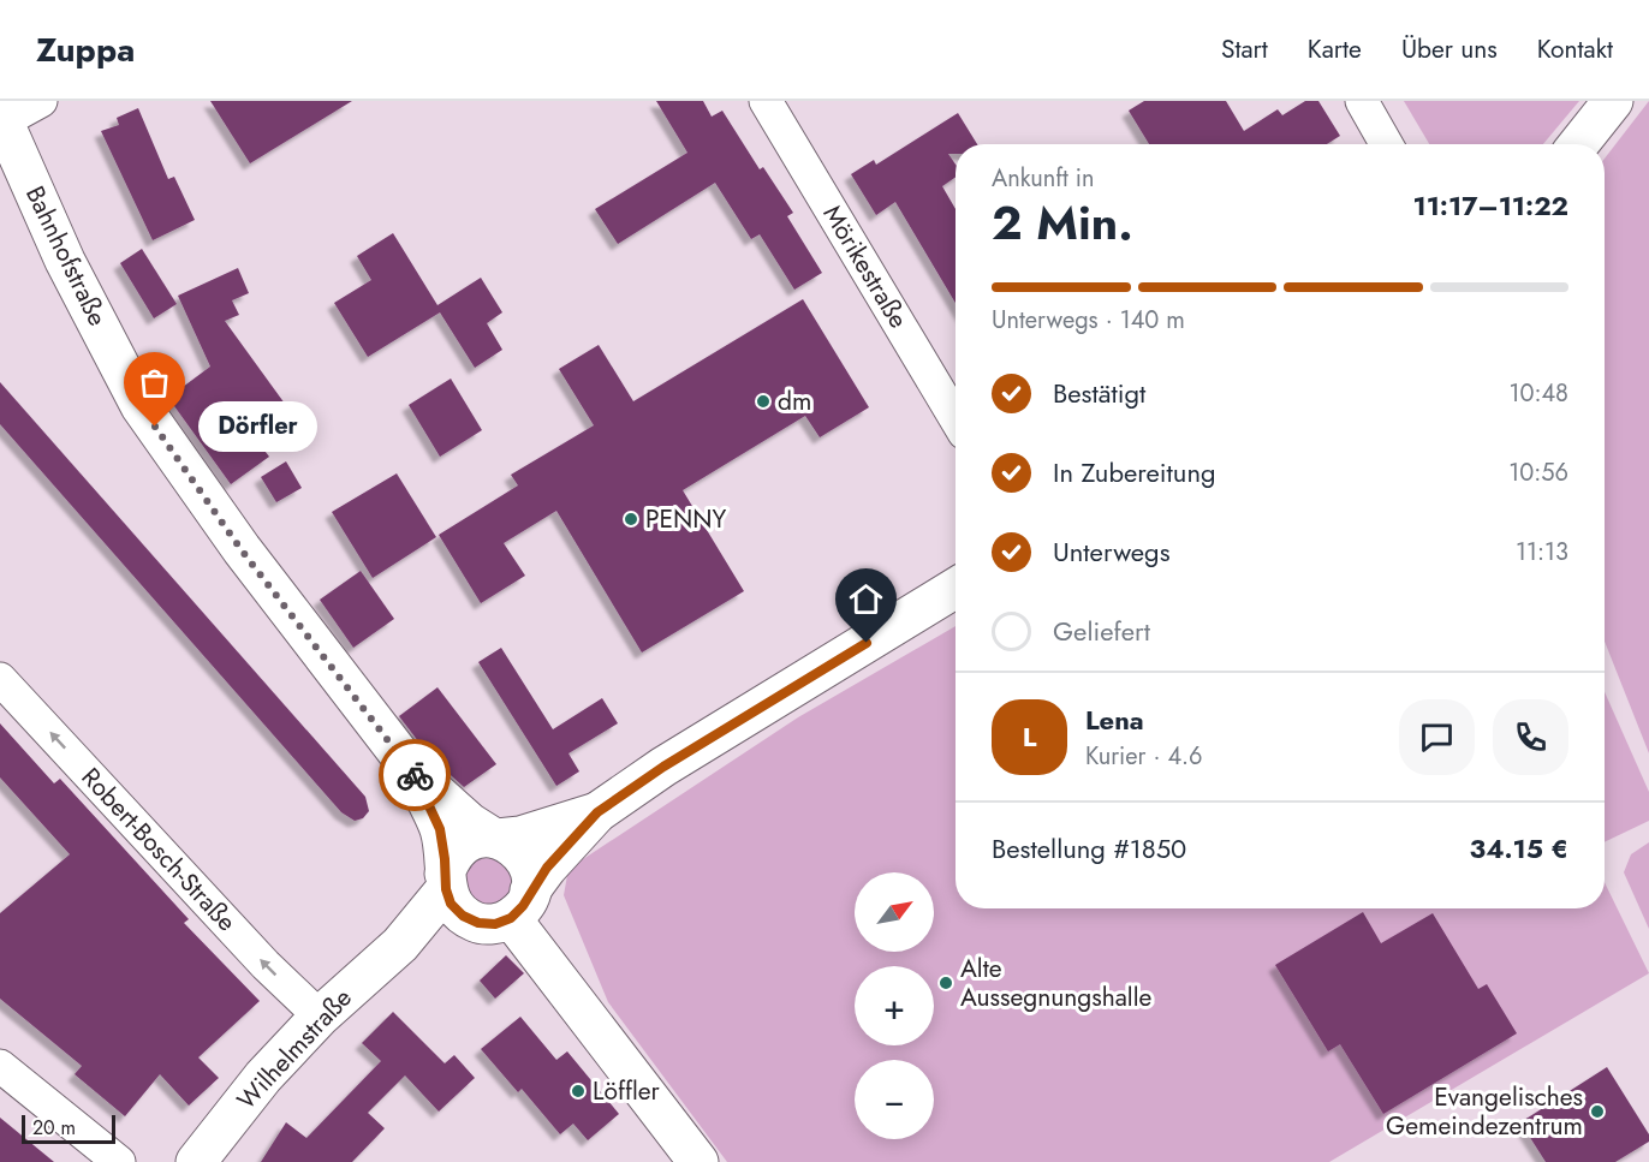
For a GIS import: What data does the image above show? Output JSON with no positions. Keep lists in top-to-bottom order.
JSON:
{
  "streets": {
    "street": [
      "Bahnhofstraße",
      "Mörikestraße",
      "Robert-Bosch-Straße",
      "Wilhelmstraße"
    ]
  },
  "crossings": [
    ["Bahnhofstraße", "Wilhelmstraße"],
    ["Robert-Bosch-Straße", "Wilhelmstraße"]
  ],
  "places": [
    "dm",
    "Dörfler",
    "PENNY",
    "Alte Aussegnungshalle",
    "Löffler",
    "Evangelisches Gemeindezentrum"
  ],
  "scale_bar": "20 m",
  "north": "top right",
  "page": {
    "header": "Zuppa",
    "nav": [
      "Start",
      "Karte",
      "Über uns",
      "Kontakt"
    ],
    "heading": ["2 Min.", "Ankunft in", "11:17–11:22"],
    "panel": [
      "Lena",
      "Kurier · 4.6",
      "Bestellung #1850",
      "34.15 €"
    ],
    "bar": "Unterwegs · 140 m",
    "list": [
      ["Bestätigt", "10:48"],
      ["In Zubereitung", "10:56"],
      ["Unterwegs", "11:13"],
      "Geliefert"
    ],
    "bubble": "Dörfler",
    "round": "L",
    "map_buttons": ["+", "−"],
    "scale": "20 m"
  }
}
